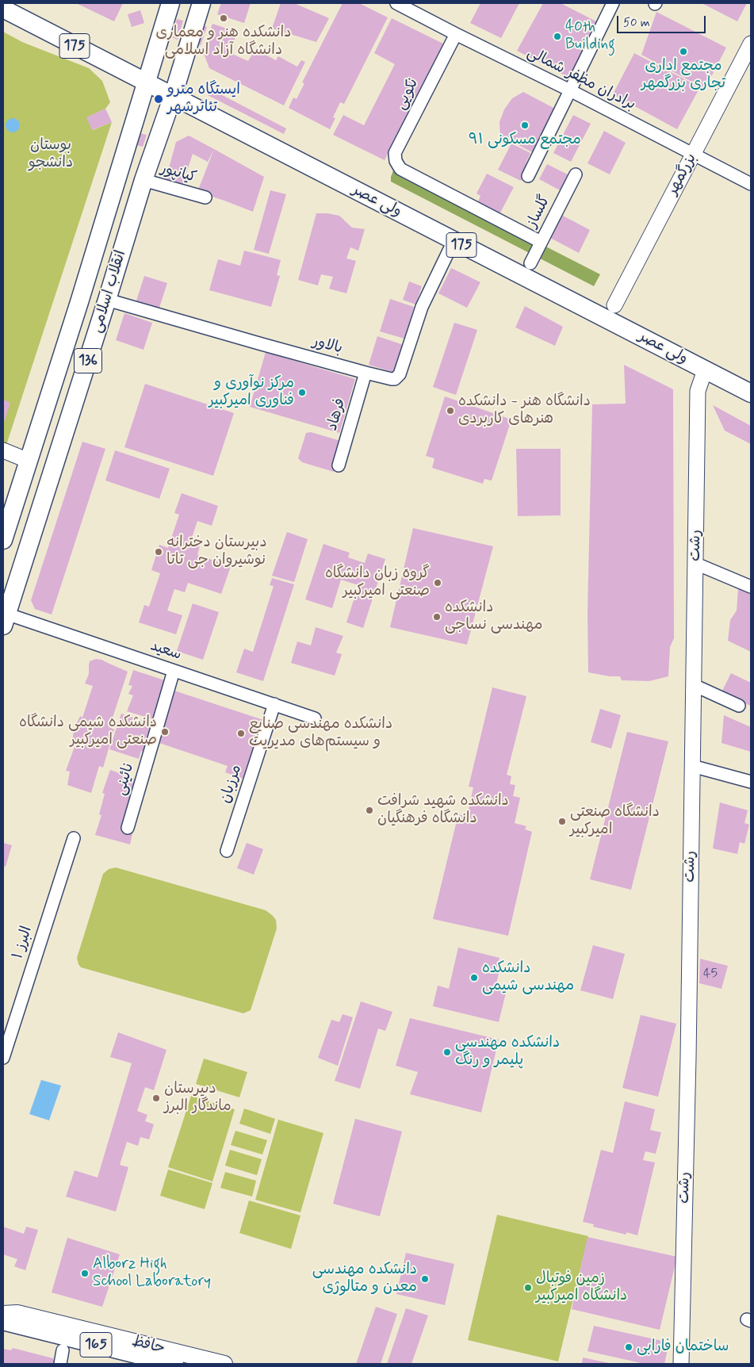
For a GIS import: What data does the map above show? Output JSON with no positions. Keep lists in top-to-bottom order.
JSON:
{
  "streets": {
    "main road": [
      "175",
      "ولی عصر",
      "انقلاب اسلامی",
      "136",
      "165",
      "حافظ"
    ],
    "street": [
      "برادران مظفر شمالی",
      "نکویی",
      "کیانپور",
      "بزرگمهر",
      "گلساز",
      "بالاور",
      "فرهاد",
      "رشت",
      "سعید",
      "نائینی",
      "مرزبان",
      "البرز ۱"
    ]
  },
  "crossings": [
    ["برادران مظفر شمالی", "نکویی"],
    ["برادران مظفر شمالی", "بزرگمهر"],
    ["نکویی", "گلساز"],
    ["کیانپور", "انقلاب اسلامی"],
    ["بزرگمهر", "ولی عصر"],
    ["ولی عصر", "انقلاب اسلامی"],
    ["ولی عصر", "بالاور"],
    ["ولی عصر", "رشت"],
    ["انقلاب اسلامی", "بالاور"],
    ["انقلاب اسلامی", "سعید"],
    ["بالاور", "فرهاد"],
    ["سعید", "نائینی"],
    ["سعید", "مرزبان"]
  ],
  "parks": ["بوستان دانشجو"],
  "places": [
    "دانشکده هنر و معماری دانشگاه آزاد اسلامی",
    "40th Building",
    "مجتمع اداری تجاری بزرگمهر",
    "ایستگاه مترو تئاترشهر",
    "مجتمع مسکونی ۹۱",
    "مرکز نوآوری و فناوری امیرکبیر",
    "دانشگاه هنر - دانشکده هنرهای کاربردی",
    "دبیرستان دخترانه نوشیروان جی تاتا",
    "گروه زبان دانشگاه صنعتی امیرکبیر",
    "دانشکده مهندسی نساجی",
    "دانشکده شیمی دانشگاه صنعتی امیرکبیر",
    "دانشکده مهندسی صنایع و سیستم‌های مدیریت",
    "دانشکده شهید شرافت دانشگاه فرهنگیان",
    "دانشگاه صنعتی امیرکبیر",
    "دانشکده مهندسی شیمی",
    "دانشکده مهندسی پلیمر و رنگ",
    "دبیرستان ماندگار البرز",
    "Alborz High School Laboratory",
    "دانشکده مهندسی معدن و متالوژی",
    "زمین فوتبال دانشگاه امیرکبیر",
    "ساختمان فارابی"
  ],
  "house_numbers": ["45"],
  "scale_bar": "50 m"
}
